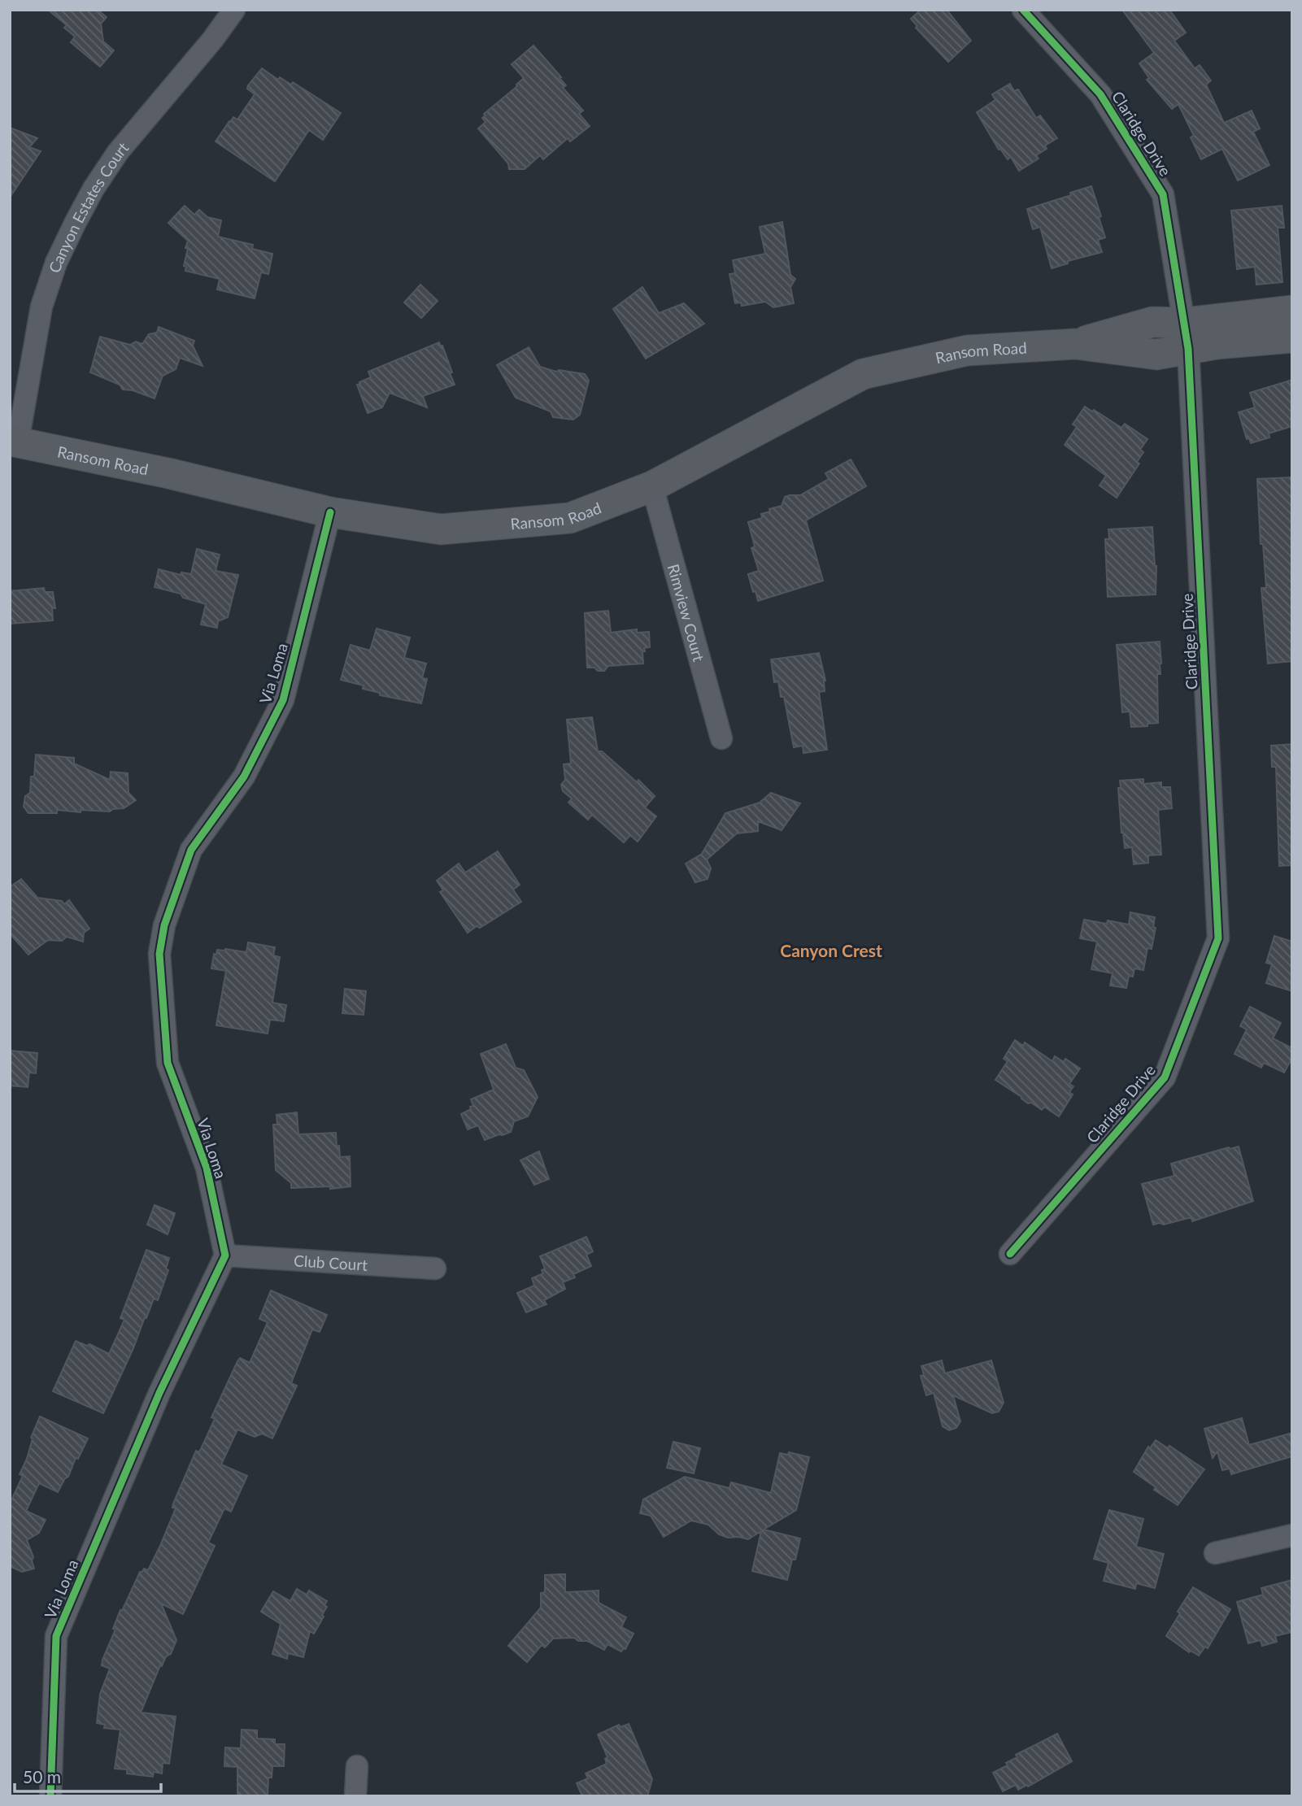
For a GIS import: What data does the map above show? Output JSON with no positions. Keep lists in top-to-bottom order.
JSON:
{
  "streets": {
    "street": [
      "Claridge Drive",
      "Canyon Estates Court",
      "Ransom Road",
      "Rimview Court",
      "Via Loma",
      "Club Court"
    ]
  },
  "crossings": [
    ["Claridge Drive", "Ransom Road"],
    ["Canyon Estates Court", "Ransom Road"],
    ["Ransom Road", "Rimview Court"],
    ["Ransom Road", "Via Loma"],
    ["Via Loma", "Club Court"]
  ],
  "districts": ["Canyon Crest"],
  "scale_bar": "50 m"
}
